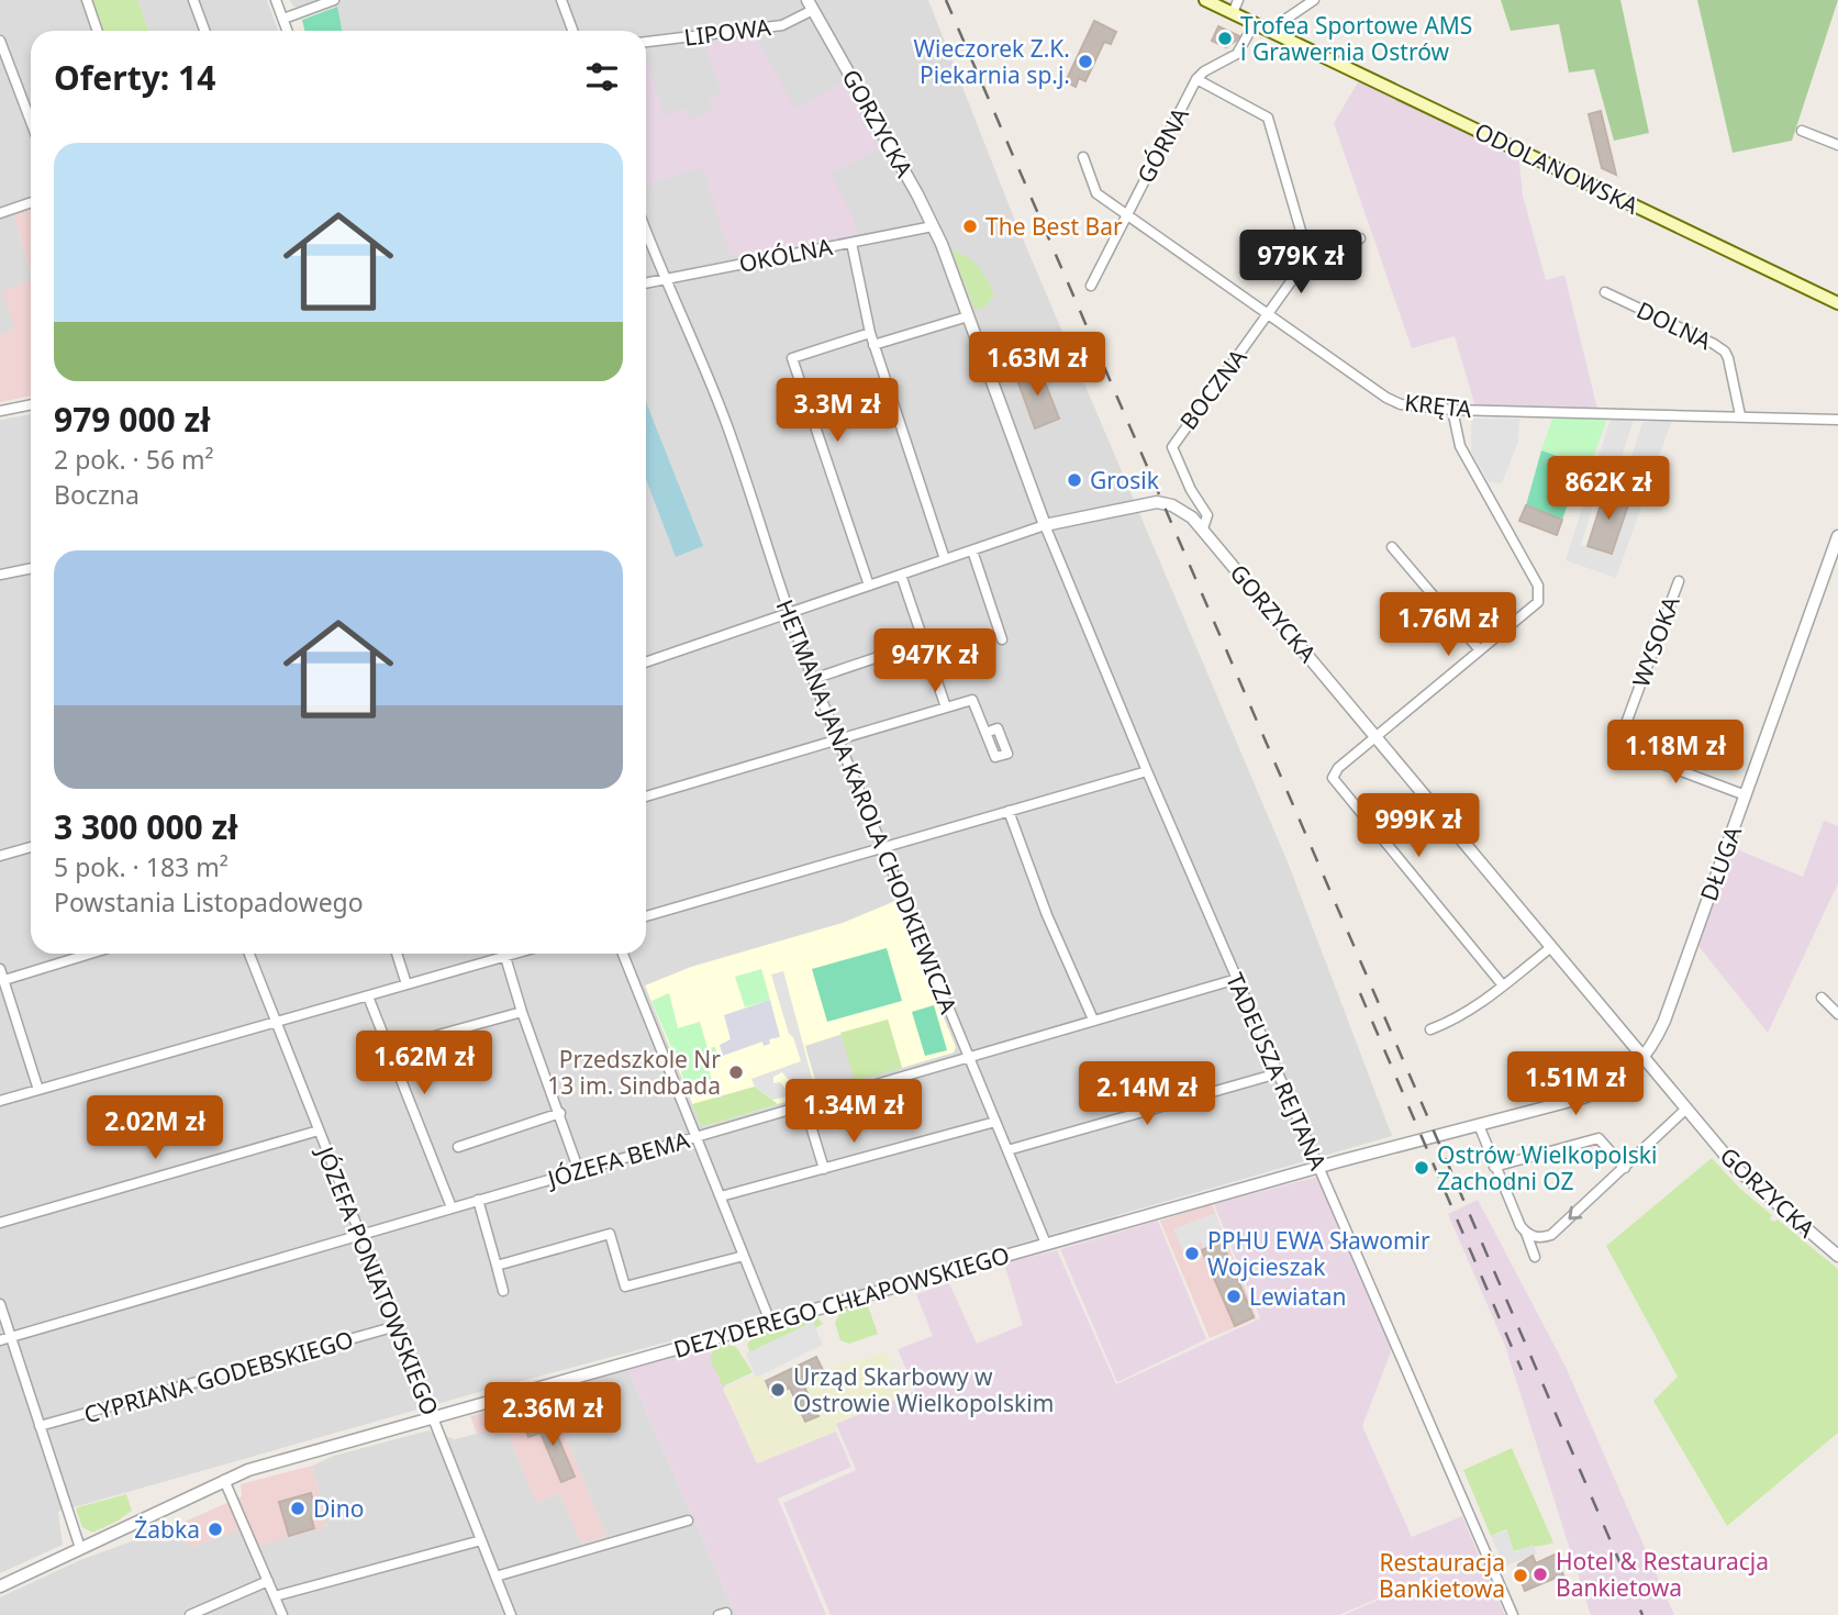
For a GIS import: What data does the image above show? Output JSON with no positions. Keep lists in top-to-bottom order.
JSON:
{
  "streets": {
    "main road": ["ODOLANOWSKA"],
    "street": [
      "LIPOWA",
      "GORZYCKA",
      "GÓRNA",
      "OKÓLNA",
      "DOLNA",
      "BOCZNA",
      "KRĘTA",
      "WYSOKA",
      "HETMANA JANA KAROLA CHODKIEWICZA",
      "DŁUGA",
      "TADEUSZA REJTANA",
      "JÓZEFA BEMA",
      "JÓZEFA PONIATOWSKIEGO",
      "DEZYDEREGO CHŁAPOWSKIEGO",
      "CYPRIANA GODEBSKIEGO"
    ]
  },
  "crossings": [
    ["LIPOWA", "GORZYCKA"],
    ["GORZYCKA", "OKÓLNA"],
    ["GORZYCKA", "BOCZNA"],
    ["GORZYCKA", "DŁUGA"],
    ["GORZYCKA", "TADEUSZA REJTANA"],
    ["GORZYCKA", "DEZYDEREGO CHŁAPOWSKIEGO"],
    ["GÓRNA", "ODOLANOWSKA"],
    ["GÓRNA", "KRĘTA"],
    ["OKÓLNA", "HETMANA JANA KAROLA CHODKIEWICZA"],
    ["DOLNA", "KRĘTA"],
    ["BOCZNA", "KRĘTA"],
    ["WYSOKA", "DŁUGA"],
    ["HETMANA JANA KAROLA CHODKIEWICZA", "JÓZEFA BEMA"],
    ["HETMANA JANA KAROLA CHODKIEWICZA", "DEZYDEREGO CHŁAPOWSKIEGO"],
    ["DŁUGA", "DEZYDEREGO CHŁAPOWSKIEGO"],
    ["TADEUSZA REJTANA", "JÓZEFA BEMA"],
    ["TADEUSZA REJTANA", "DEZYDEREGO CHŁAPOWSKIEGO"],
    ["JÓZEFA BEMA", "JÓZEFA PONIATOWSKIEGO"],
    ["JÓZEFA PONIATOWSKIEGO", "DEZYDEREGO CHŁAPOWSKIEGO"],
    ["JÓZEFA PONIATOWSKIEGO", "CYPRIANA GODEBSKIEGO"]
  ],
  "places": [
    "Trofea Sportowe AMS i Grawernia Ostrów",
    "Wieczorek Z.K. Piekarnia sp.j.",
    "The Best Bar",
    "Grosik",
    "Przedszkole Nr 13 im. Sindbada",
    "Ostrów Wielkopolski Zachodni OZ",
    "PPHU EWA Sławomir Wojcieszak",
    "Lewiatan",
    "Urząd Skarbowy w Ostrowie Wielkopolskim",
    "Dino",
    "Żabka",
    "Hotel & Restauracja Bankietowa",
    "Restauracja Bankietowa"
  ],
  "page": {
    "heading": "Oferty: 14",
    "list": [
      {
        "name": "979 000 zł",
        "note": "2 pok. · 56 m² · Boczna"
      },
      {
        "name": "3 300 000 zł",
        "note": "5 pok. · 183 m² · Powstania Listopadowego"
      }
    ],
    "price": [
      "979K zł",
      "1.63M zł",
      "3.3M zł",
      "862K zł",
      "1.76M zł",
      "947K zł",
      "1.18M zł",
      "999K zł",
      "1.62M zł",
      "1.51M zł",
      "2.14M zł",
      "1.34M zł",
      "2.02M zł",
      "2.36M zł"
    ]
  }
}
